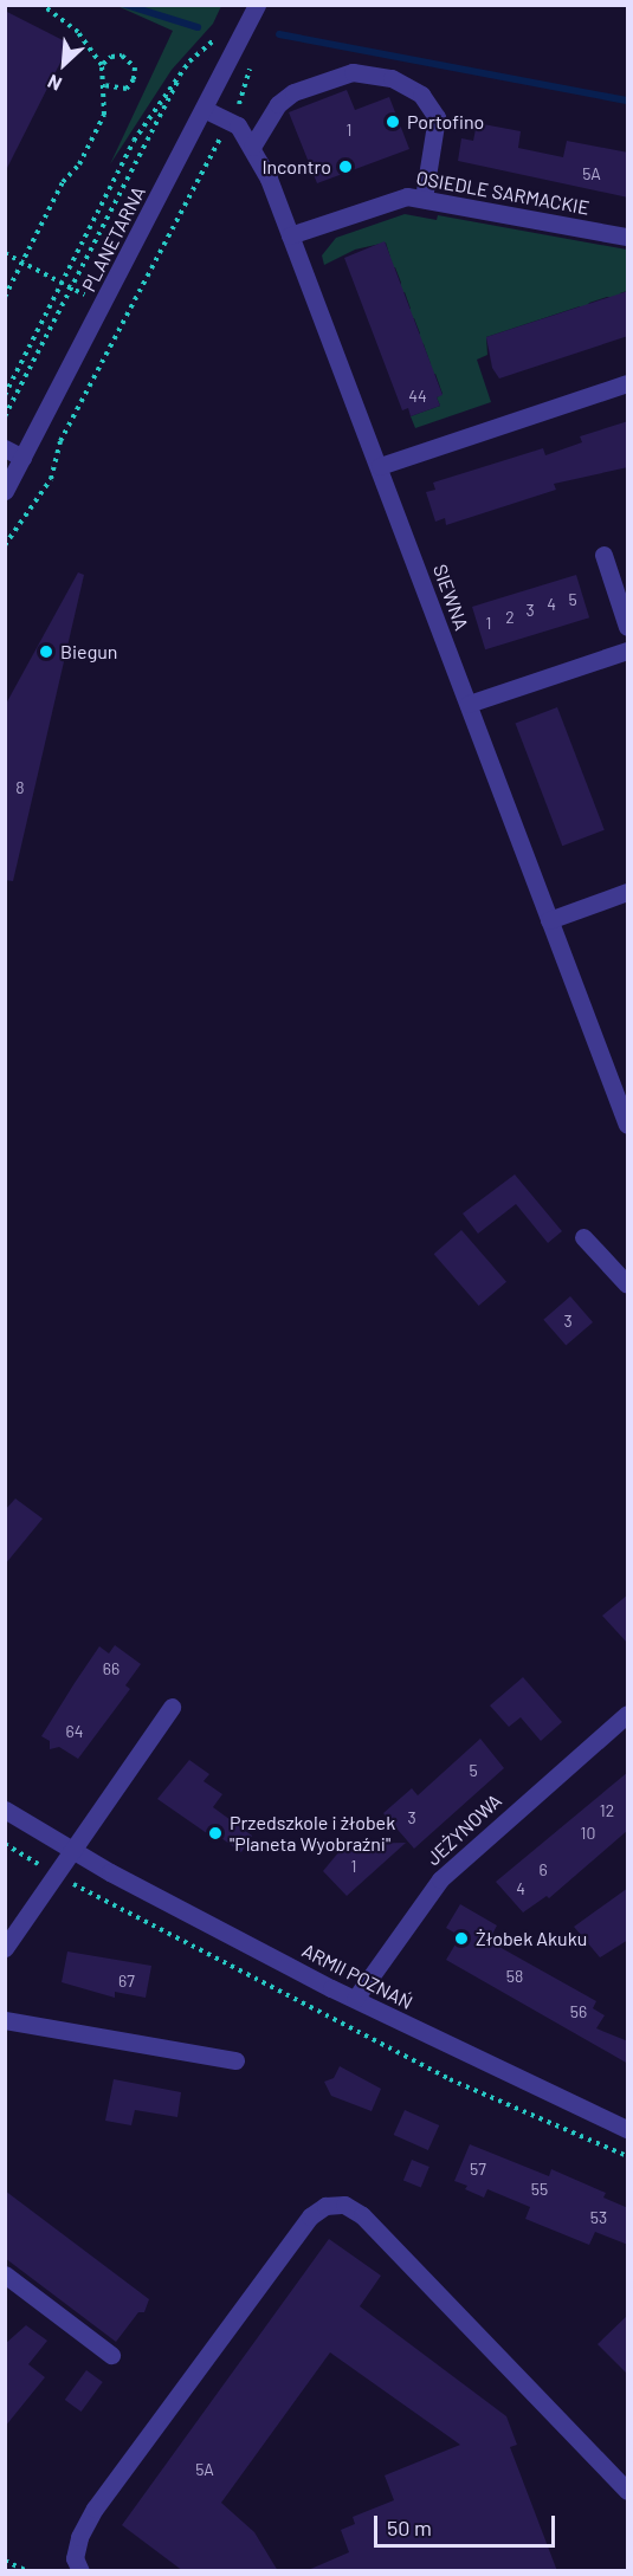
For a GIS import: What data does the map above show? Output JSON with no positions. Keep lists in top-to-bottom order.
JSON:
{
  "streets": {
    "street": [
      "OSIEDLE SARMACKIE",
      "PLANETARNA",
      "SIEWNA",
      "JEŻYNOWA",
      "ARMII POZNAŃ"
    ]
  },
  "crossings": [
    ["OSIEDLE SARMACKIE", "SIEWNA"],
    ["PLANETARNA", "SIEWNA"],
    ["JEŻYNOWA", "ARMII POZNAŃ"]
  ],
  "places": [
    "Portofino",
    "Incontro",
    "Biegun",
    "Przedszkole i żłobek \"Planeta Wyobraźni\"",
    "Żłobek Akuku"
  ],
  "house_numbers": [
    "1",
    "5A",
    "44",
    "5",
    "4",
    "3",
    "2",
    "1",
    "8",
    "3",
    "66",
    "64",
    "5",
    "12",
    "3",
    "10",
    "1",
    "6",
    "4",
    "58",
    "67",
    "56",
    "57",
    "55",
    "53",
    "5A"
  ],
  "scale_bar": "50 m",
  "north": "bottom left"
}
